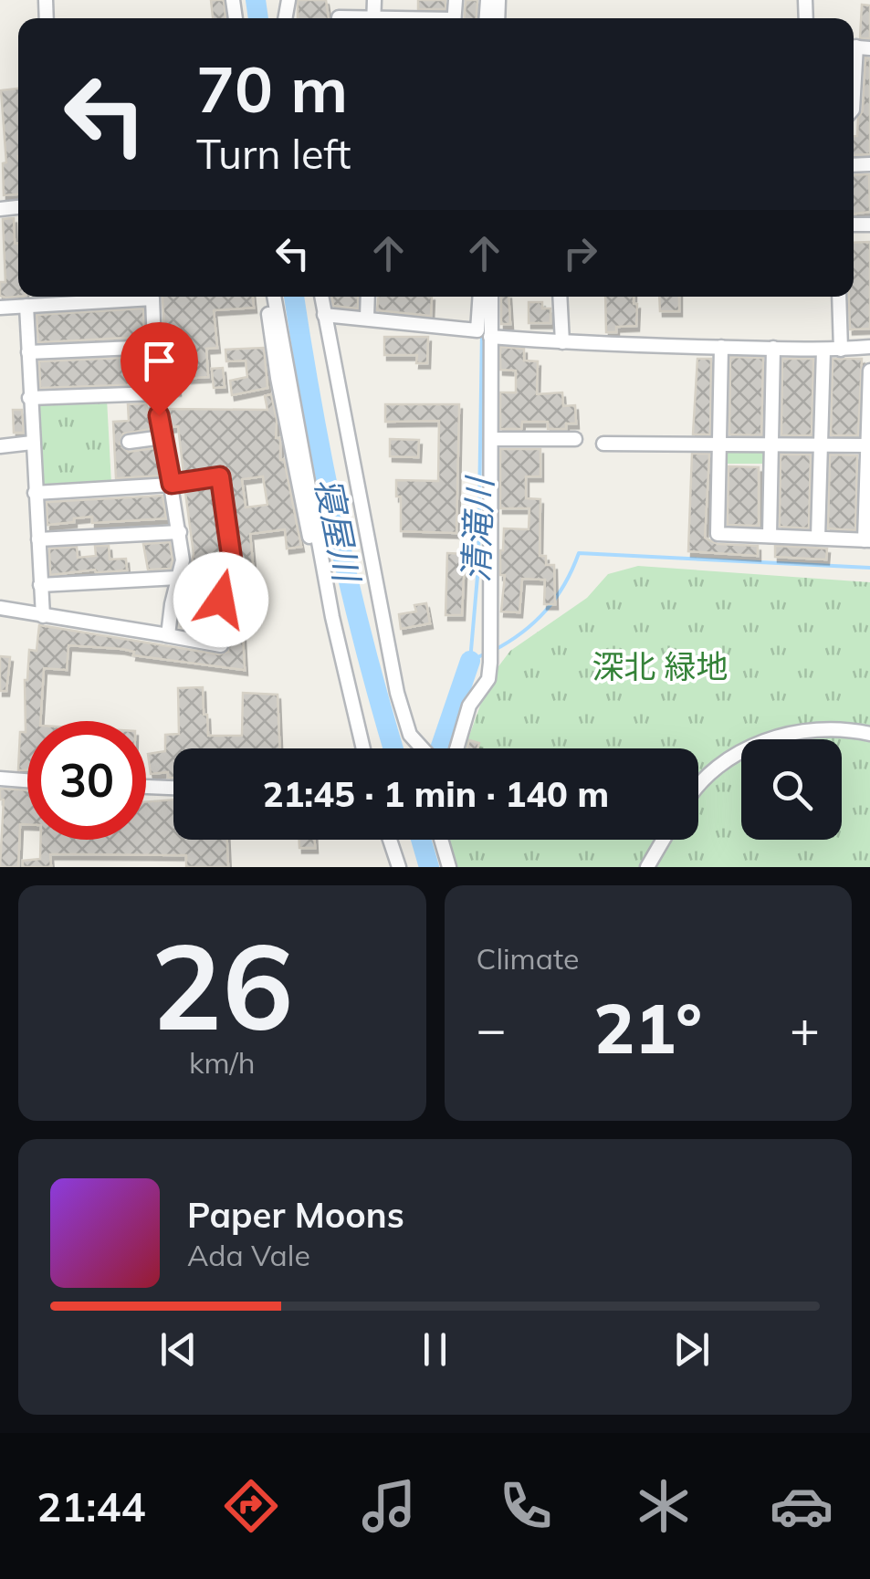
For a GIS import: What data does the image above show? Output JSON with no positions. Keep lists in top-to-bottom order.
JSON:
{
  "water": ["寝屋川", "清滝川"],
  "parks": ["深北 緑地"],
  "page": {
    "turn": ["70 m", "Turn left"],
    "limit": "30",
    "trip": "21:45 · 1 min · 140 m",
    "tile": [
      ["26", "km/h"],
      "Climate"
    ],
    "heat": ["−", "21°", "+"],
    "song": ["Paper Moons", "Ada Vale"],
    "tabs": "21:44"
  }
}
